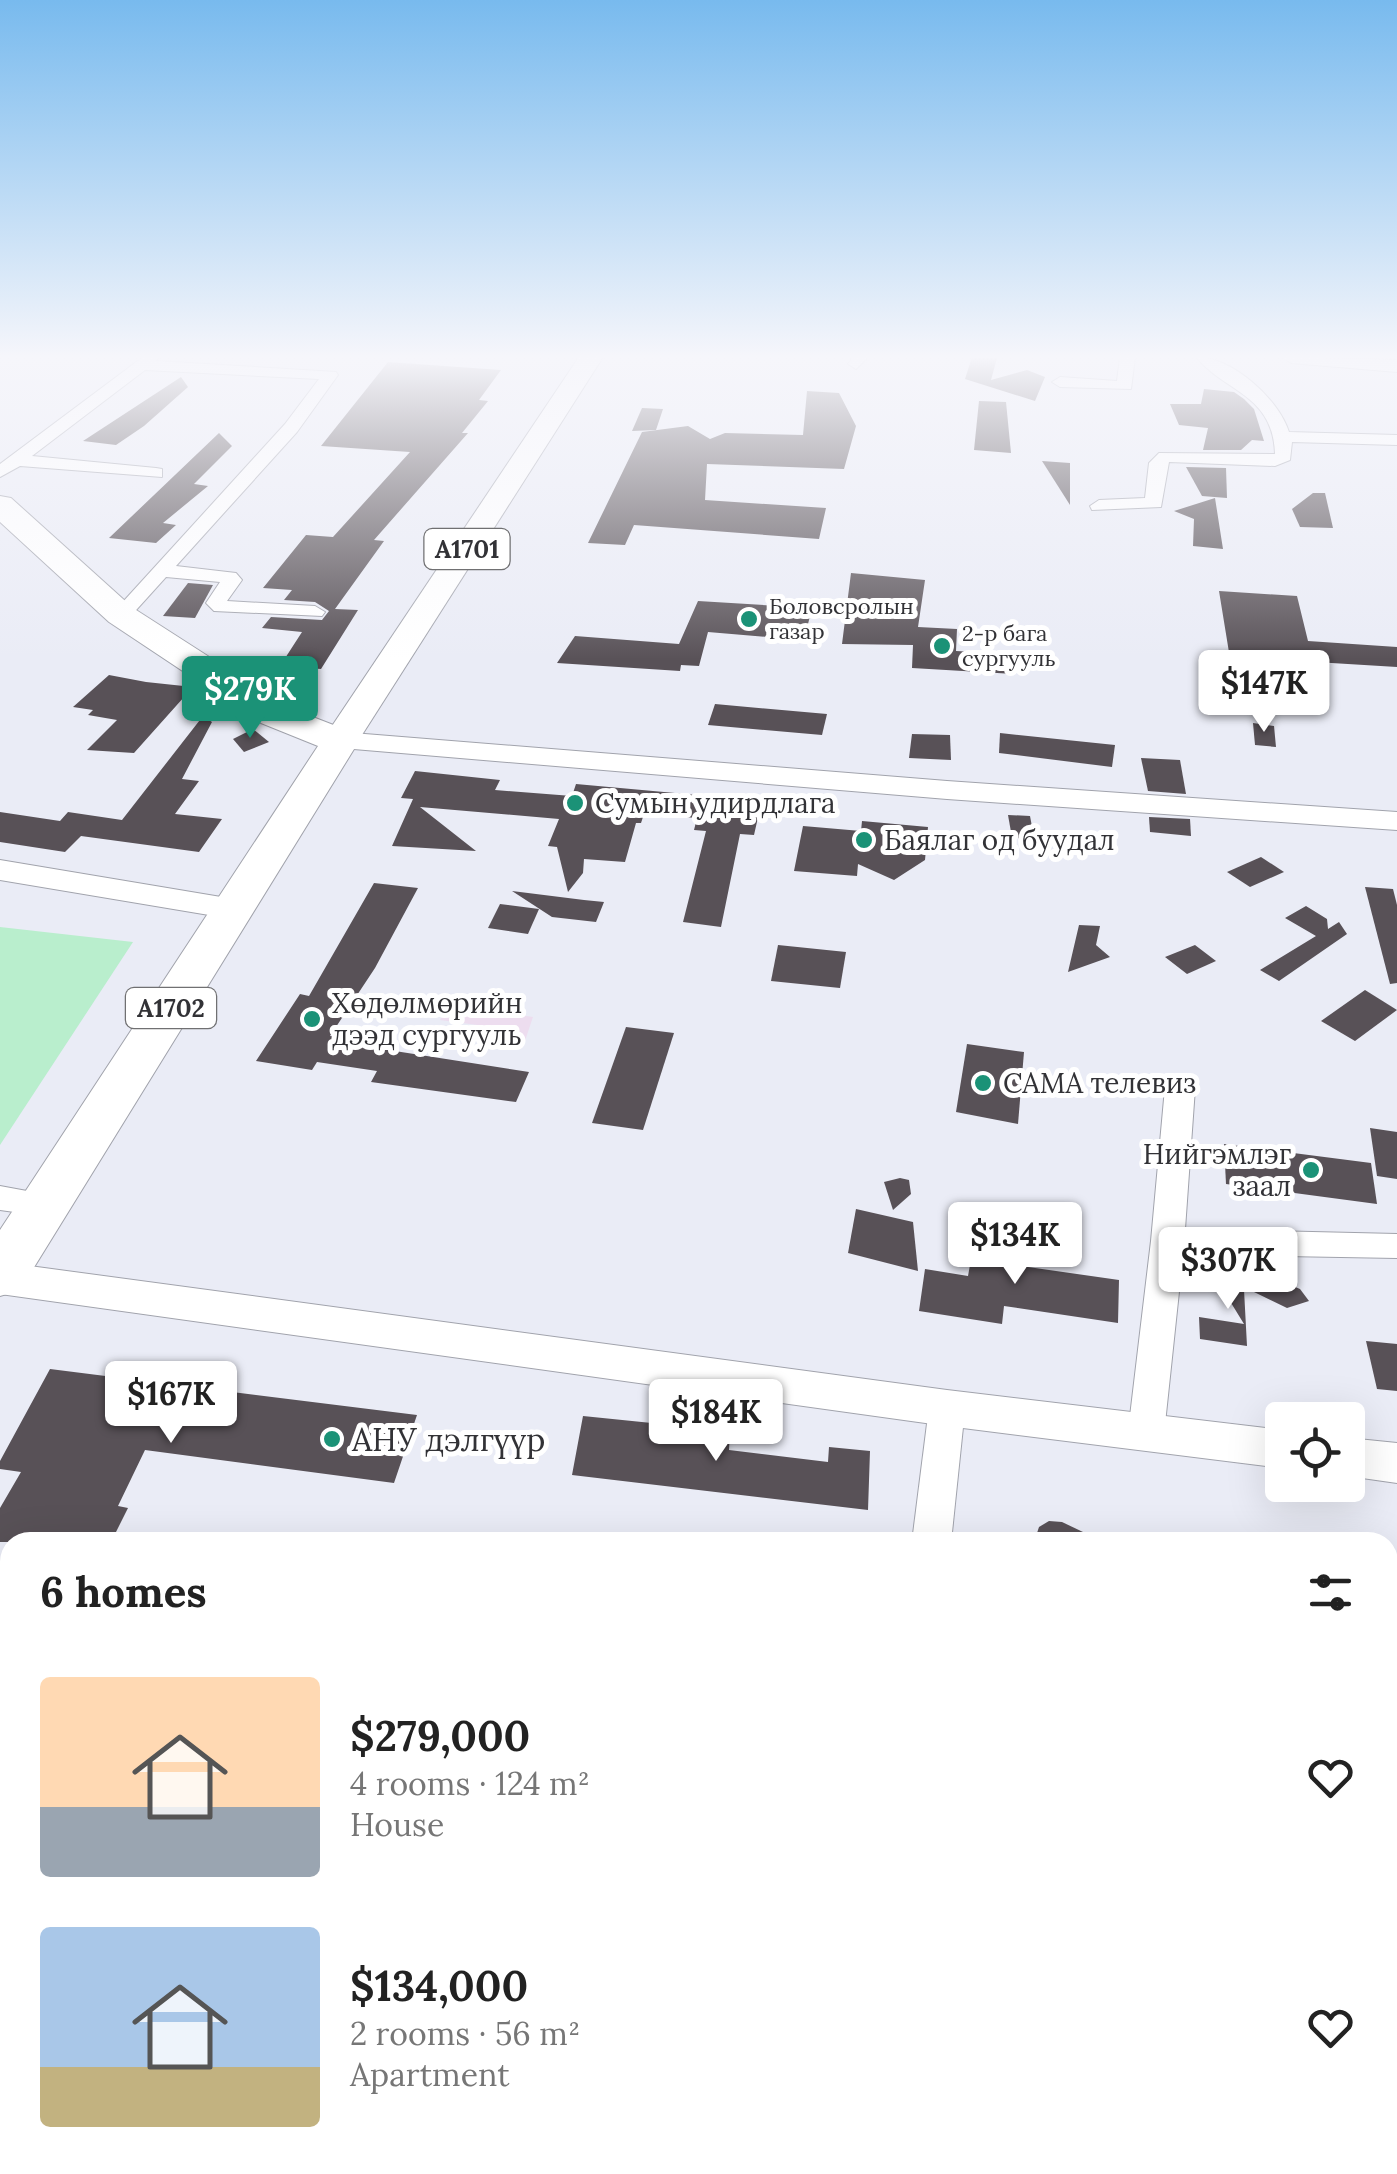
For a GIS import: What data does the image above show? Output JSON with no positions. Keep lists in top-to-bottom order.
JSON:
{
  "streets": {
    "highway": ["A1702"],
    "main road": ["A1701"]
  },
  "crossings": [
    ["A1701", "A1702"]
  ],
  "places": [
    "Боловсролын газар",
    "2-р бага сургууль",
    "Сумын удирдлага",
    "Баялаг од буудал",
    "Хөдөлмөрийн дээд сургууль",
    "САМА телевиз",
    "Нийгэмлэг заал",
    "АНУ дэлгүүр"
  ],
  "page": {
    "price": [
      "$147K",
      "$279K",
      "$134K",
      "$307K",
      "$167K",
      "$184K"
    ],
    "heading": "6 homes",
    "list": [
      {
        "name": "$279,000",
        "note": "4 rooms · 124 m² · House"
      },
      {
        "name": "$134,000",
        "note": "2 rooms · 56 m² · Apartment"
      }
    ]
  }
}
